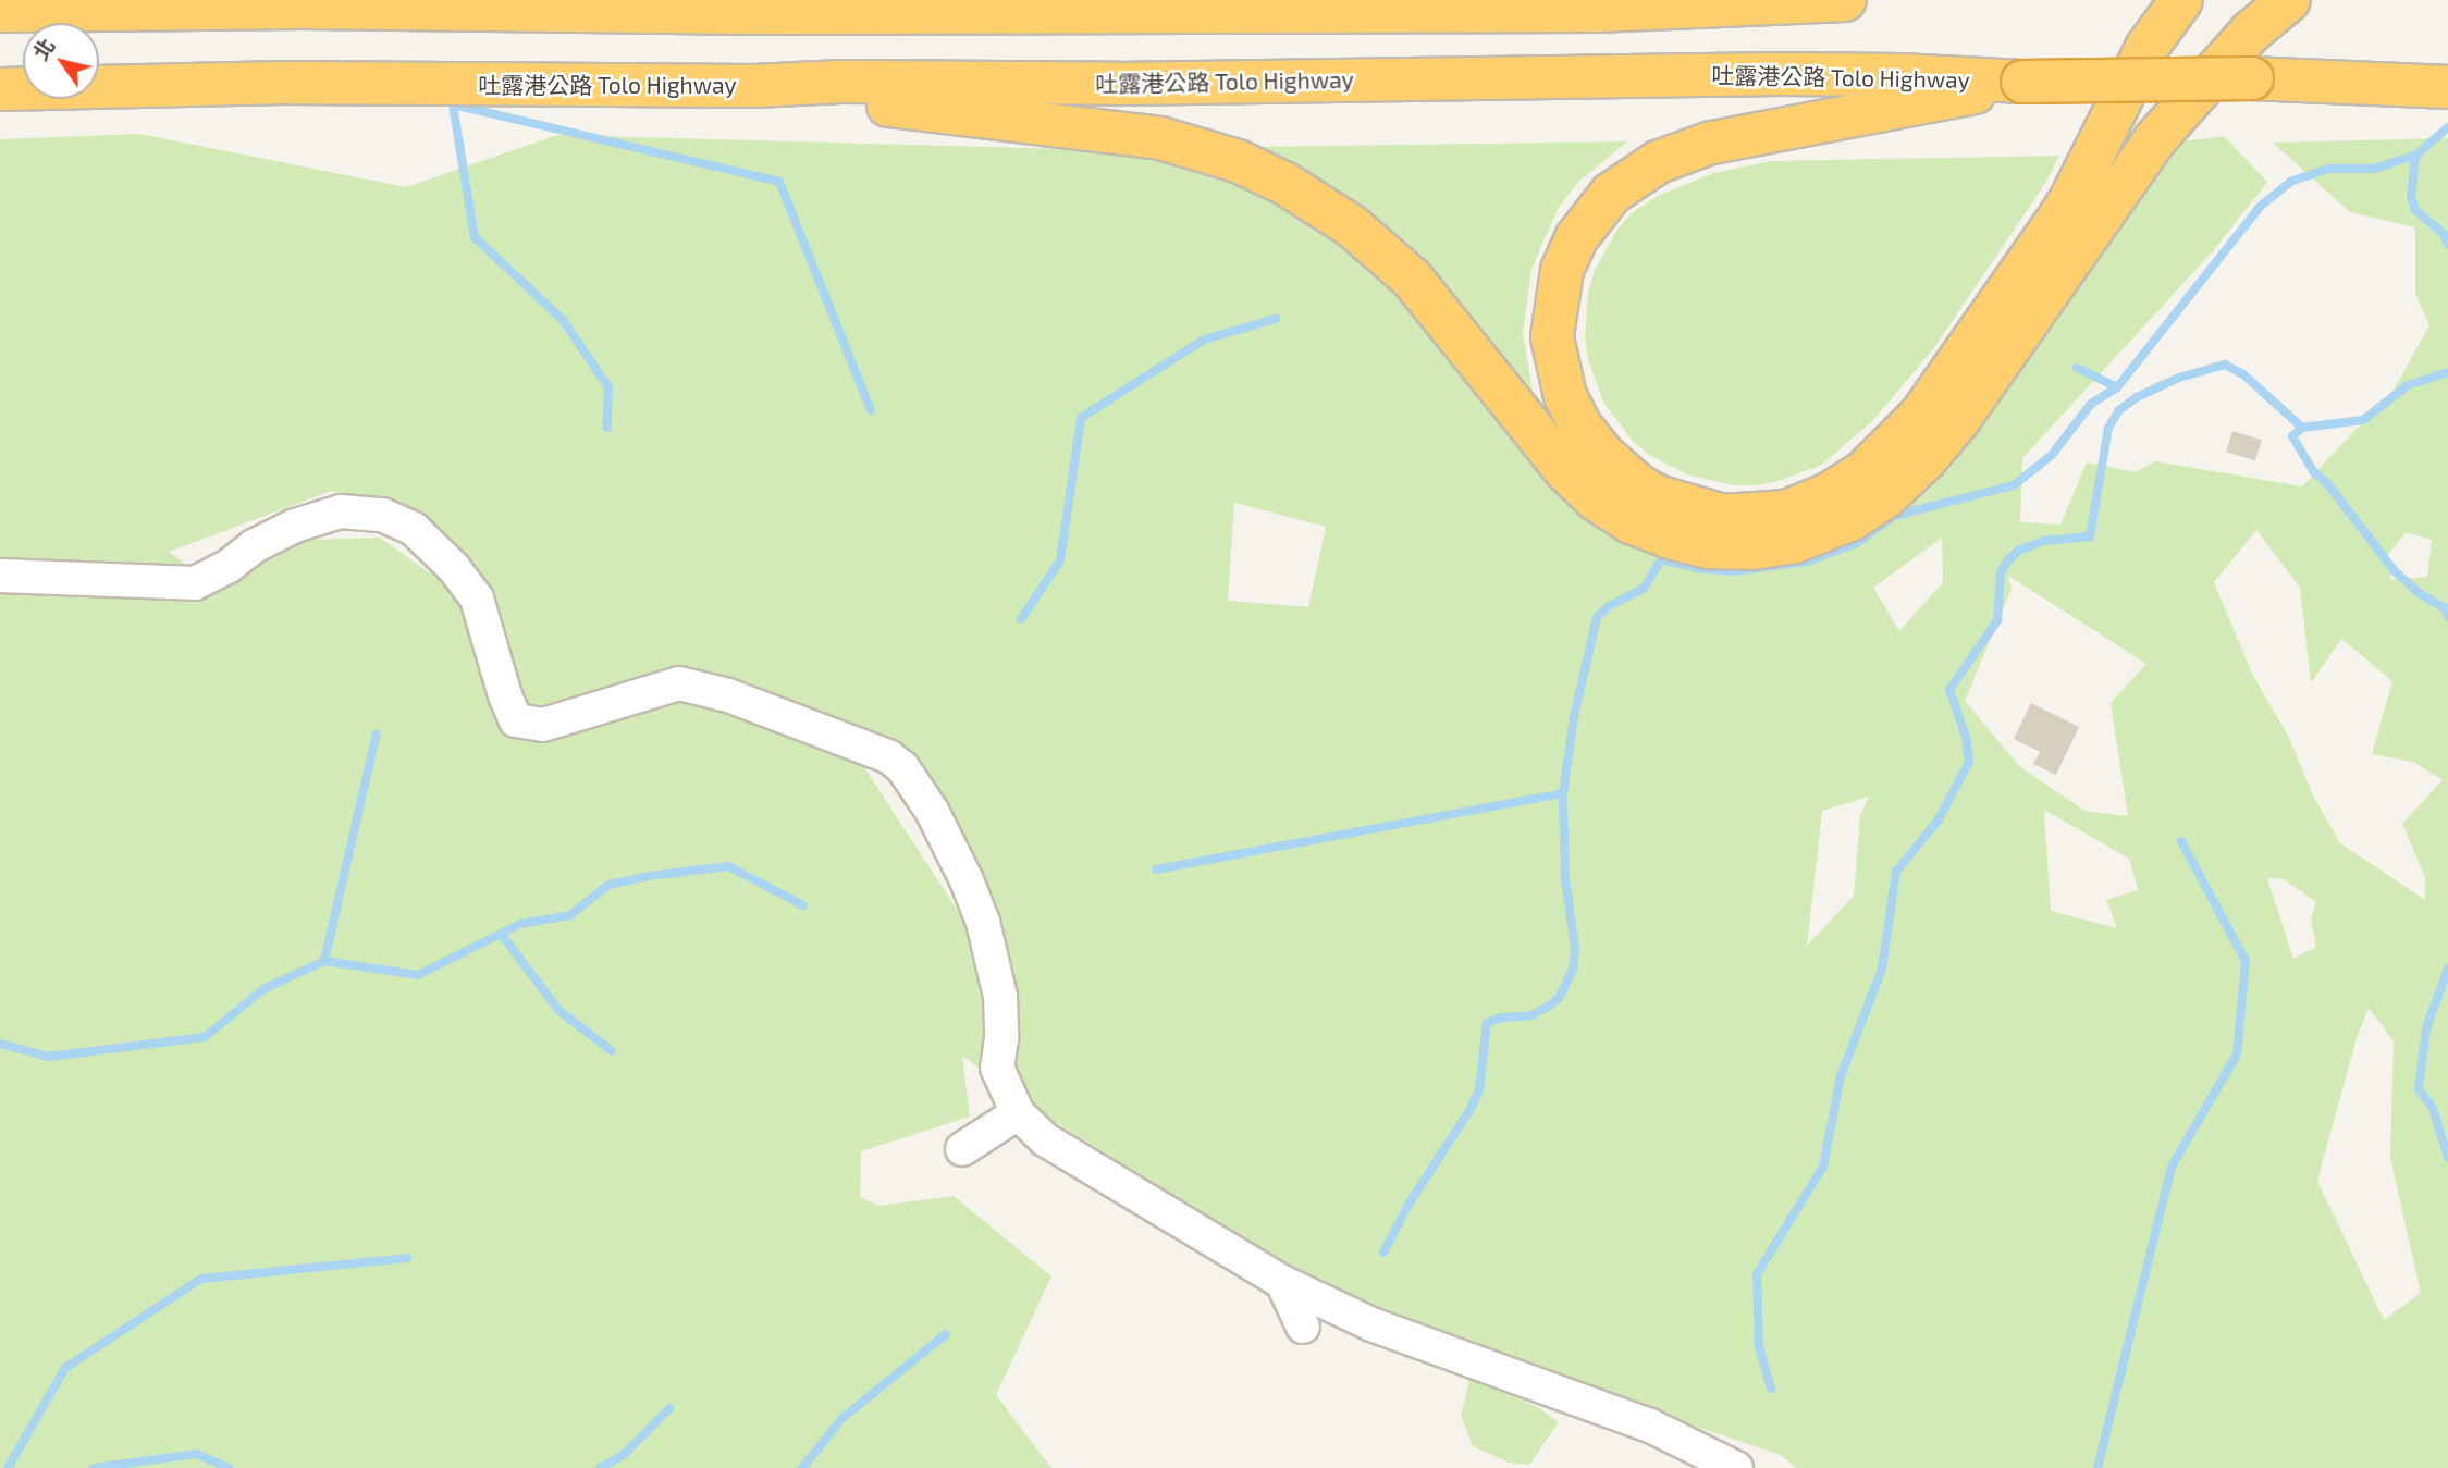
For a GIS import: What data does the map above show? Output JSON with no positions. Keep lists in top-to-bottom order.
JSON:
{
  "streets": {
    "highway": ["吐露港公路 Tolo Highway"]
  },
  "north": "top left"
}
